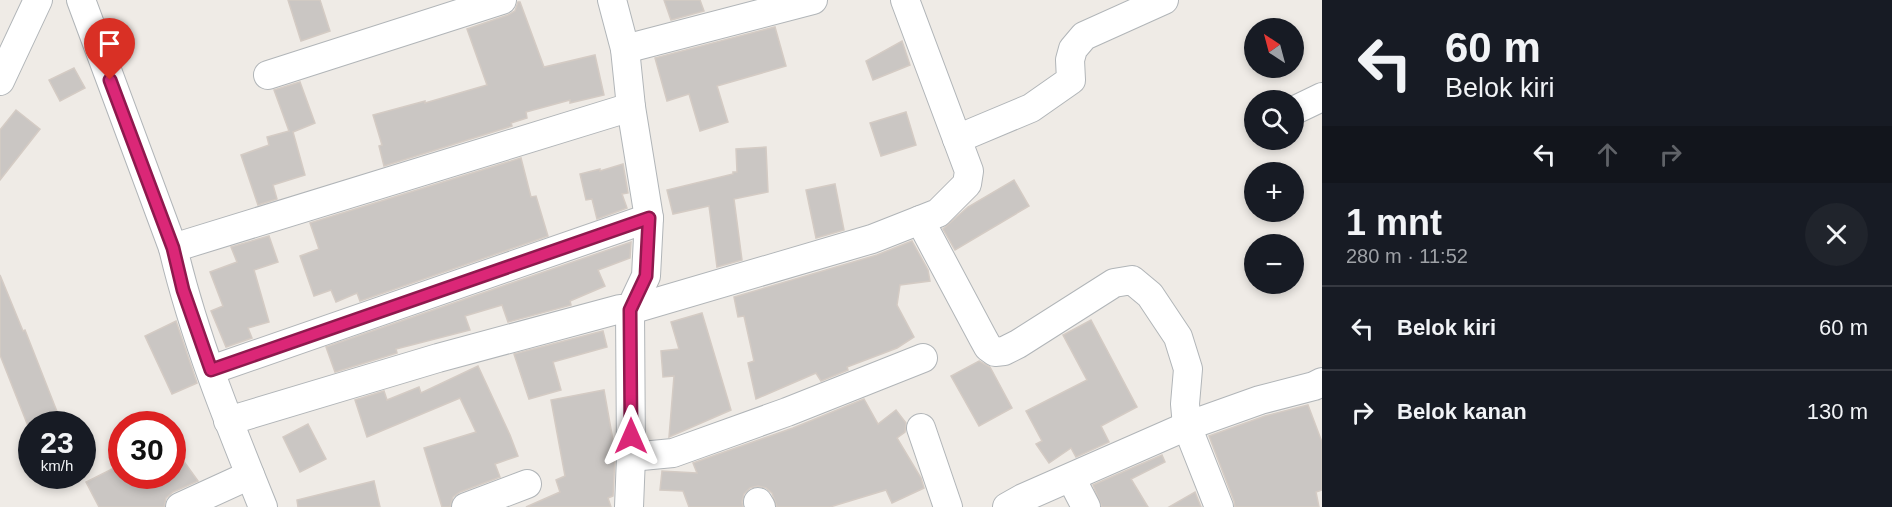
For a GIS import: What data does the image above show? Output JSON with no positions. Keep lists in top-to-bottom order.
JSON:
{
  "north": "top left",
  "page": {
    "turn": ["60 m", "Belok kiri"],
    "map_buttons": ["+", "−"],
    "heading": ["1 mnt", "280 m · 11:52"],
    "list": [
      {
        "name": "Belok kiri",
        "value": "60 m"
      },
      {
        "name": "Belok kanan",
        "value": "130 m"
      }
    ],
    "speed": "23 km/h",
    "limit": "30"
  }
}
